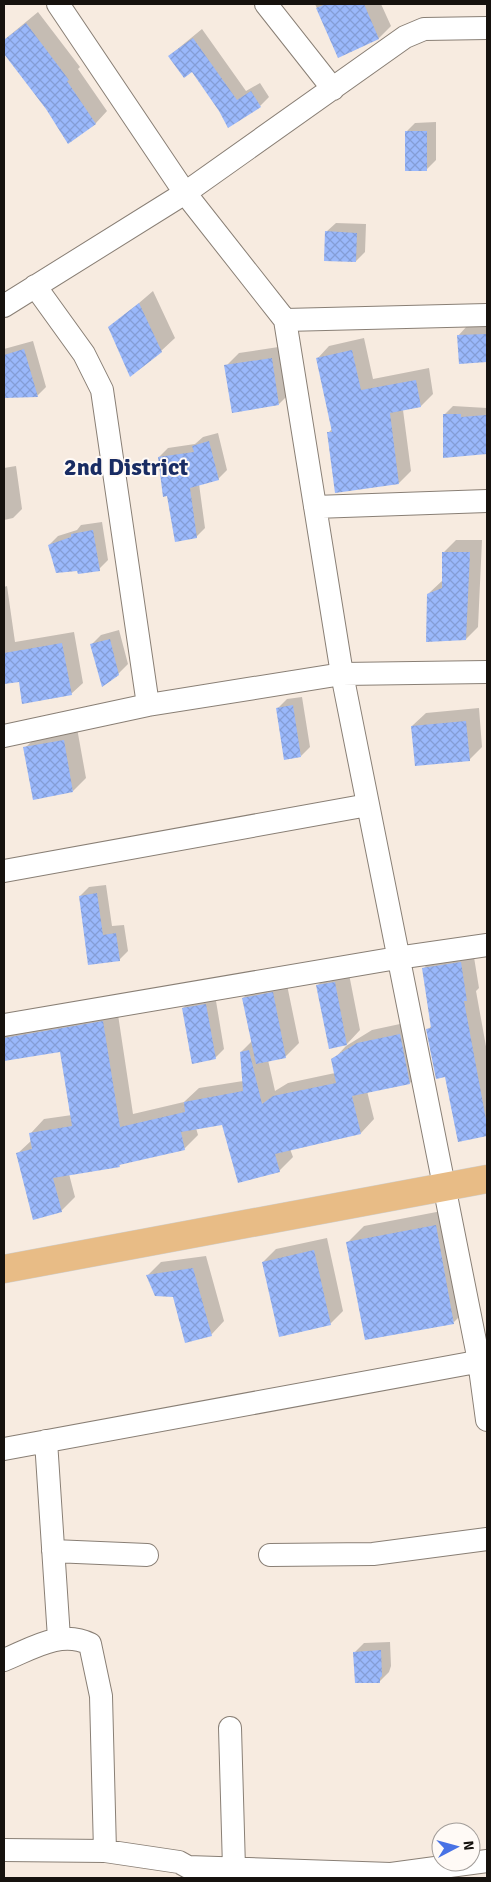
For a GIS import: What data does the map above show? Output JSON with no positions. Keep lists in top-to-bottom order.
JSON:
{
  "districts": ["2nd District"],
  "north": "right"
}
